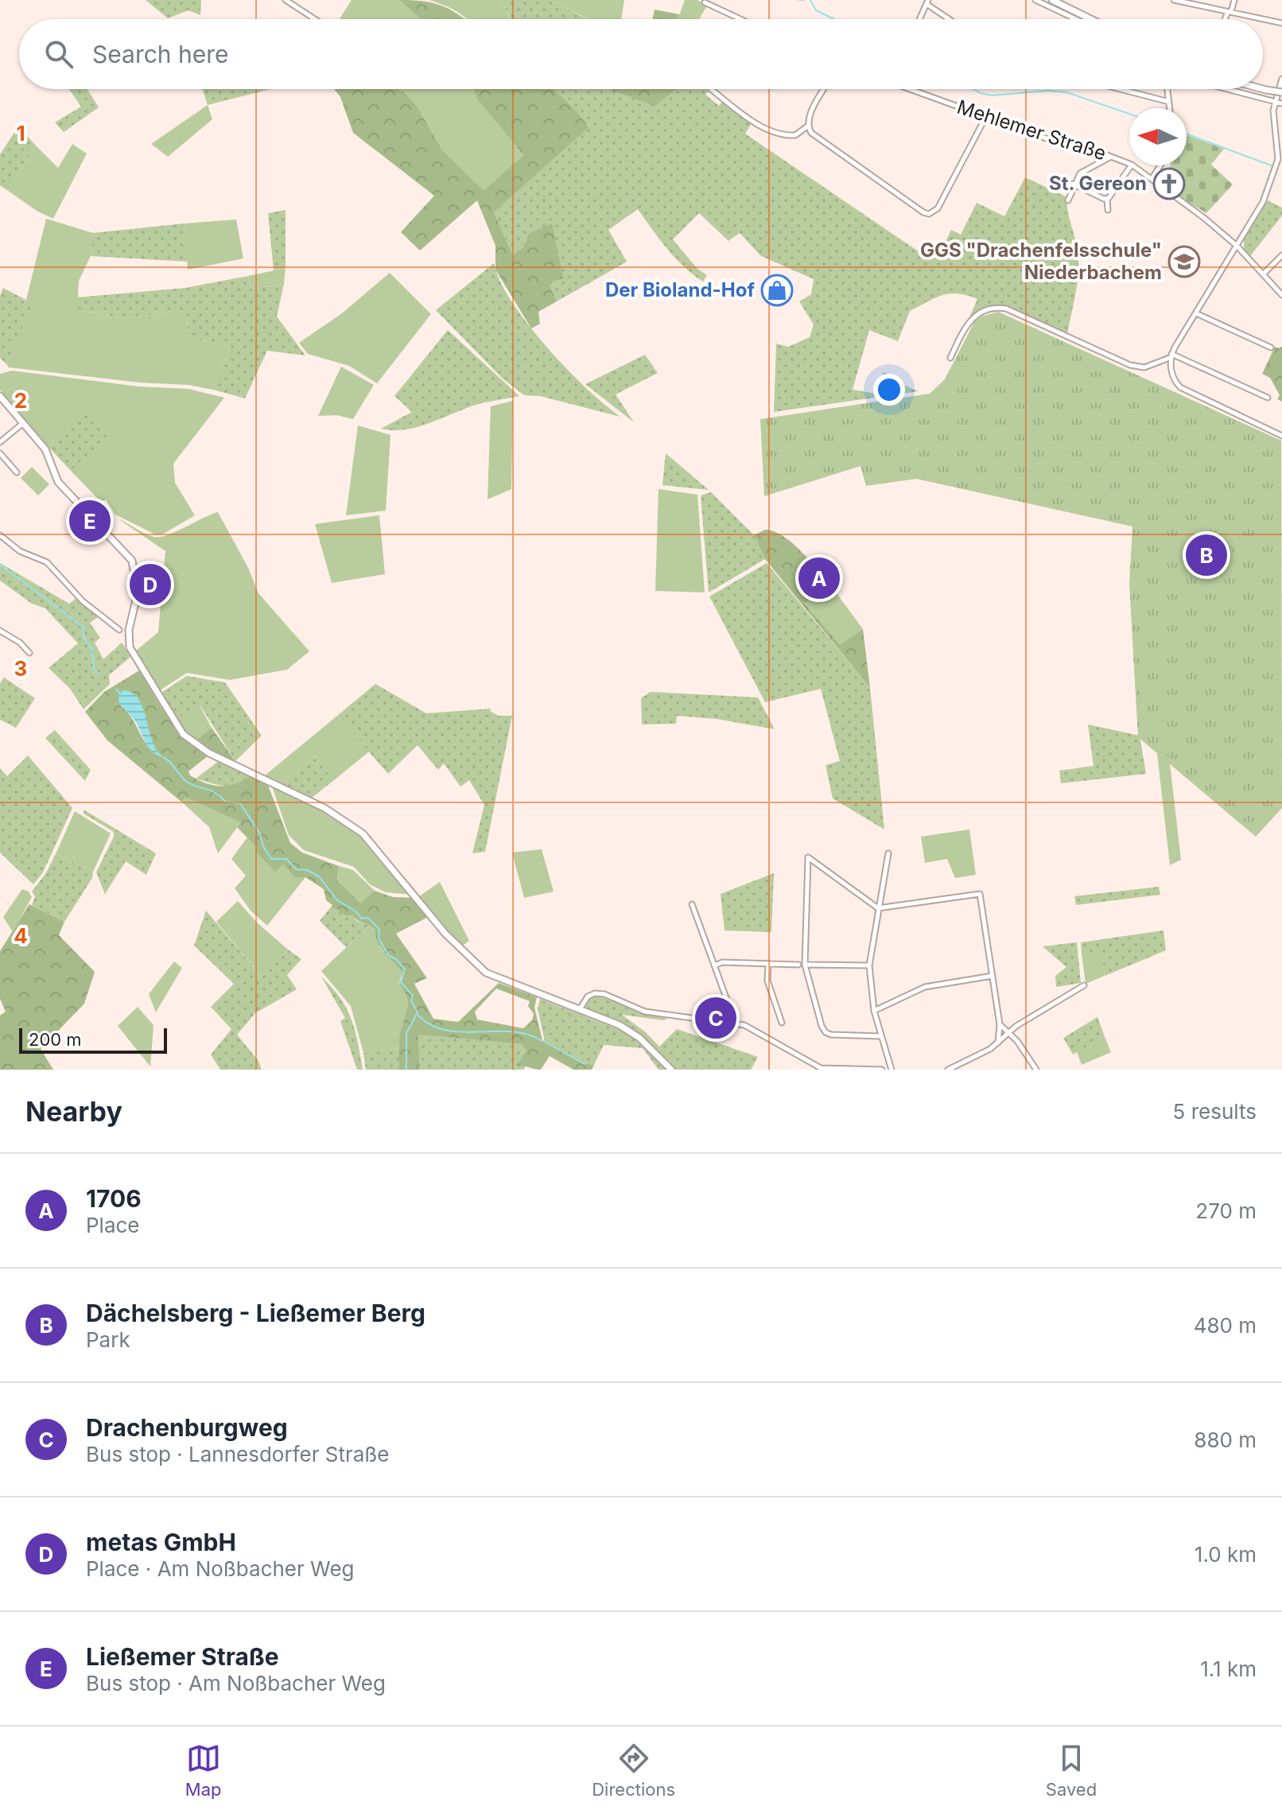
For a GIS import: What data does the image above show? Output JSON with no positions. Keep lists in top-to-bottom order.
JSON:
{
  "streets": {
    "street": ["Mehlemer Straße"]
  },
  "places": {
    "church": ["St. Gereon"],
    "school or university": ["GGS \"Drachenfelsschule\" Niederbachem"],
    "shop": ["Der Bioland-Hof"]
  },
  "scale_bar": "200 m",
  "north": "left",
  "page": {
    "search": "Search here",
    "pins": [
      "E",
      "B",
      "A",
      "D",
      "C"
    ],
    "scale": "200 m",
    "heading": ["Nearby", "5 results"],
    "list": [
      {
        "mark": "A",
        "name": "1706",
        "note": "Place",
        "value": "270 m"
      },
      {
        "mark": "B",
        "name": "Dächelsberg - Ließemer Berg",
        "note": "Park",
        "value": "480 m"
      },
      {
        "mark": "C",
        "name": "Drachenburgweg",
        "note": "Bus stop · Lannesdorfer Straße",
        "value": "880 m"
      },
      {
        "mark": "D",
        "name": "metas GmbH",
        "note": "Place · Am Noßbacher Weg",
        "value": "1.0 km"
      },
      {
        "mark": "E",
        "name": "Ließemer Straße",
        "note": "Bus stop · Am Noßbacher Weg",
        "value": "1.1 km"
      }
    ],
    "nav": ["Map", "Directions", "Saved"]
  },
  "grid": {
    "rows": [
      "1",
      "2",
      "3",
      "4"
    ]
  }
}
